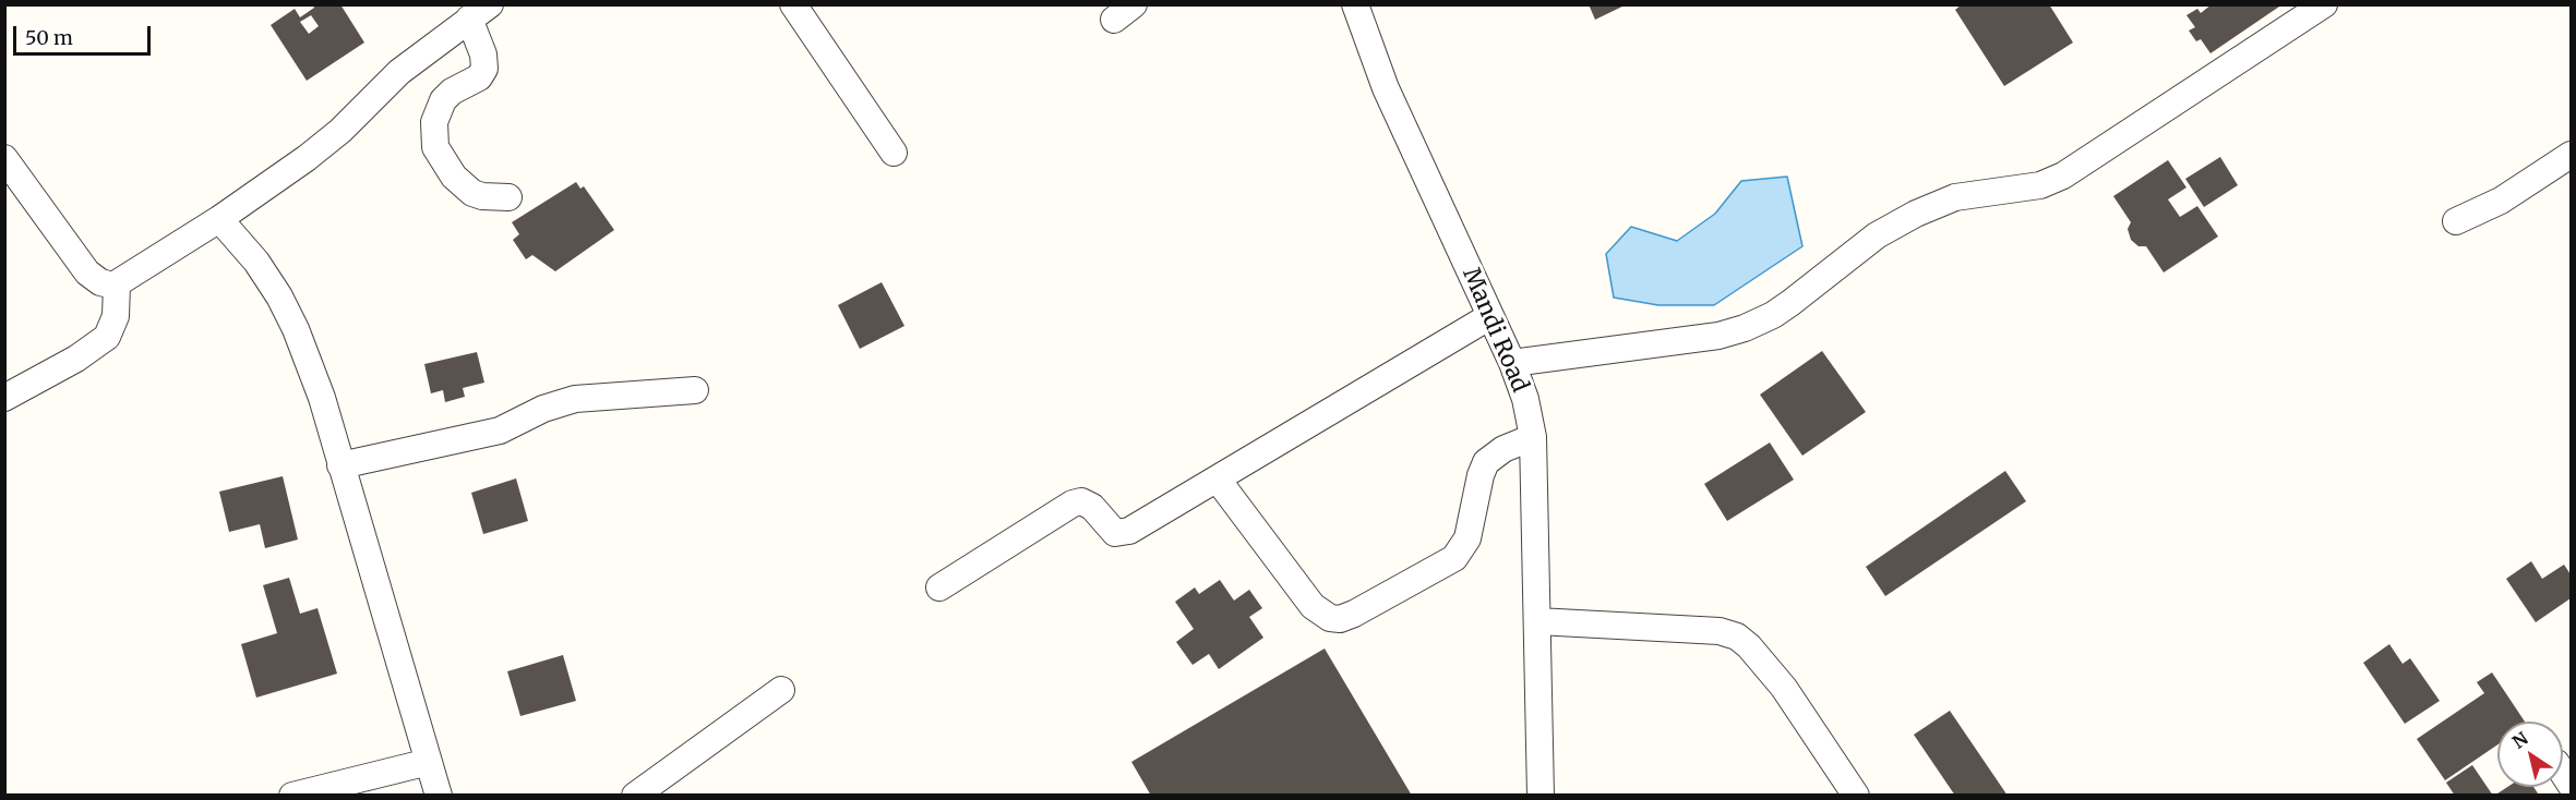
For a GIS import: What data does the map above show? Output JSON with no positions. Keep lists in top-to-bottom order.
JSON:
{
  "streets": {
    "street": ["Mandi Road"]
  },
  "scale_bar": "50 m",
  "north": "top left"
}
